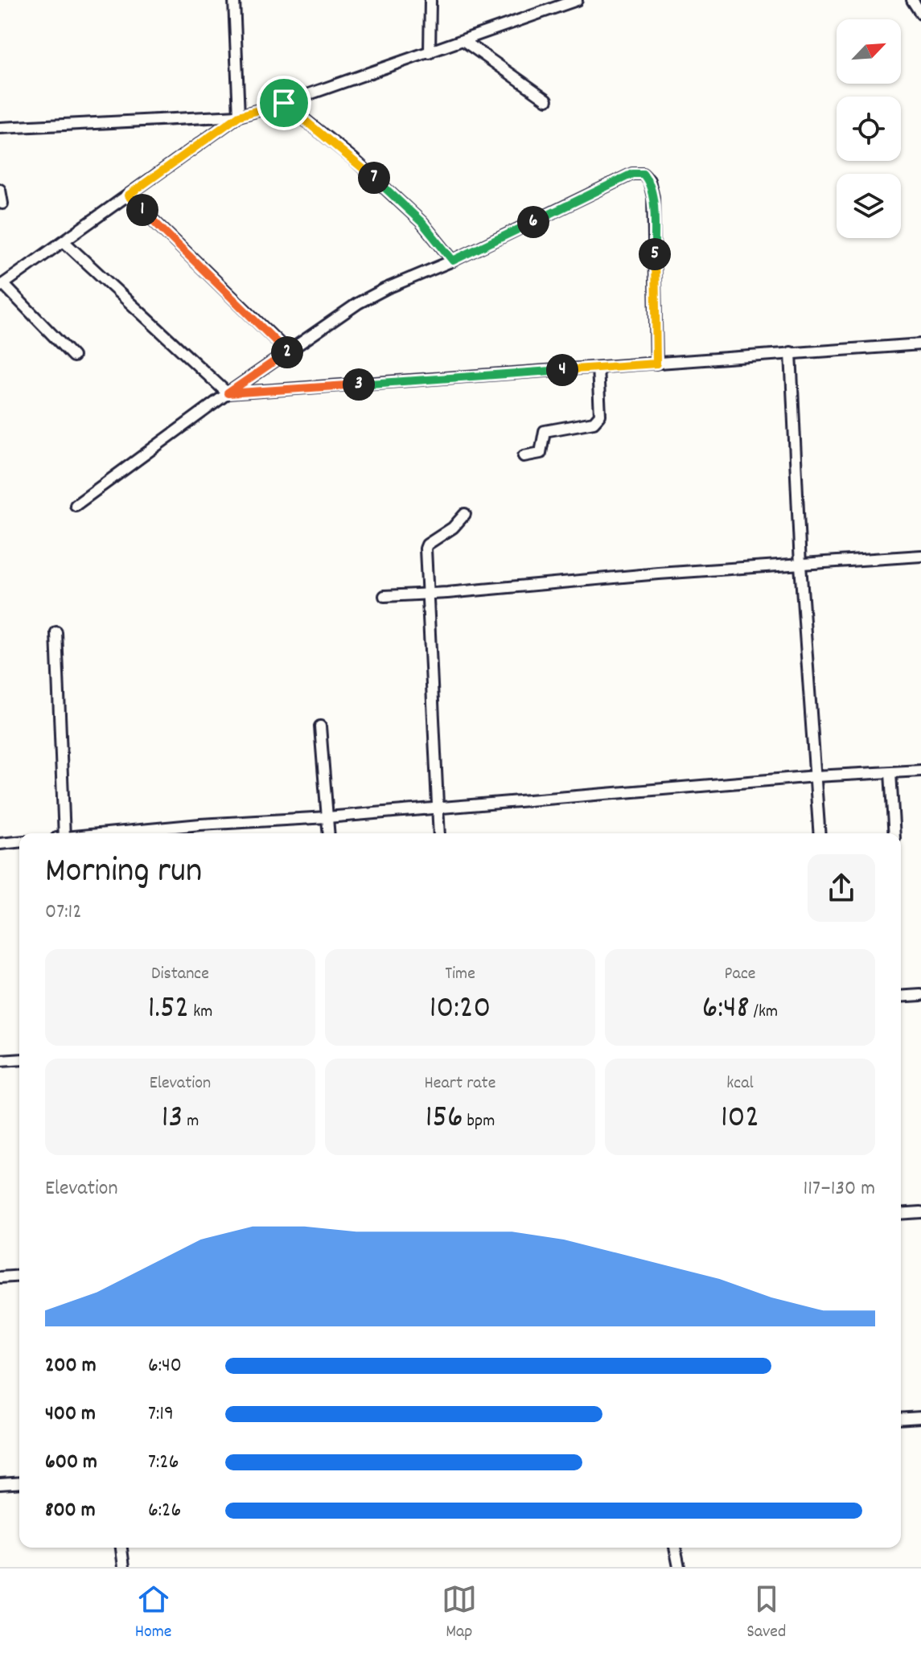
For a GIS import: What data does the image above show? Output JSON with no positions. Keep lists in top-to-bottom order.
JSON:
{
  "north": "top right",
  "page": {
    "pins": [
      "7",
      "1",
      "6",
      "5",
      "2",
      "4",
      "3"
    ],
    "heading": ["Morning run", "07:12"],
    "stats": [
      ["Distance", "1.52 km"],
      ["Time", "10:20"],
      ["Pace", "6:48 /km"],
      ["Elevation", "13 m"],
      ["Heart rate", "156 bpm"],
      ["kcal", "102"]
    ],
    "chart": ["Elevation", "117–130 m"],
    "list": [
      {
        "name": "200 m",
        "note": "6:40"
      },
      {
        "name": "400 m",
        "note": "7:19"
      },
      {
        "name": "600 m",
        "note": "7:26"
      },
      {
        "name": "800 m",
        "note": "6:26"
      }
    ],
    "tabs": ["Home", "Map", "Saved"]
  }
}
